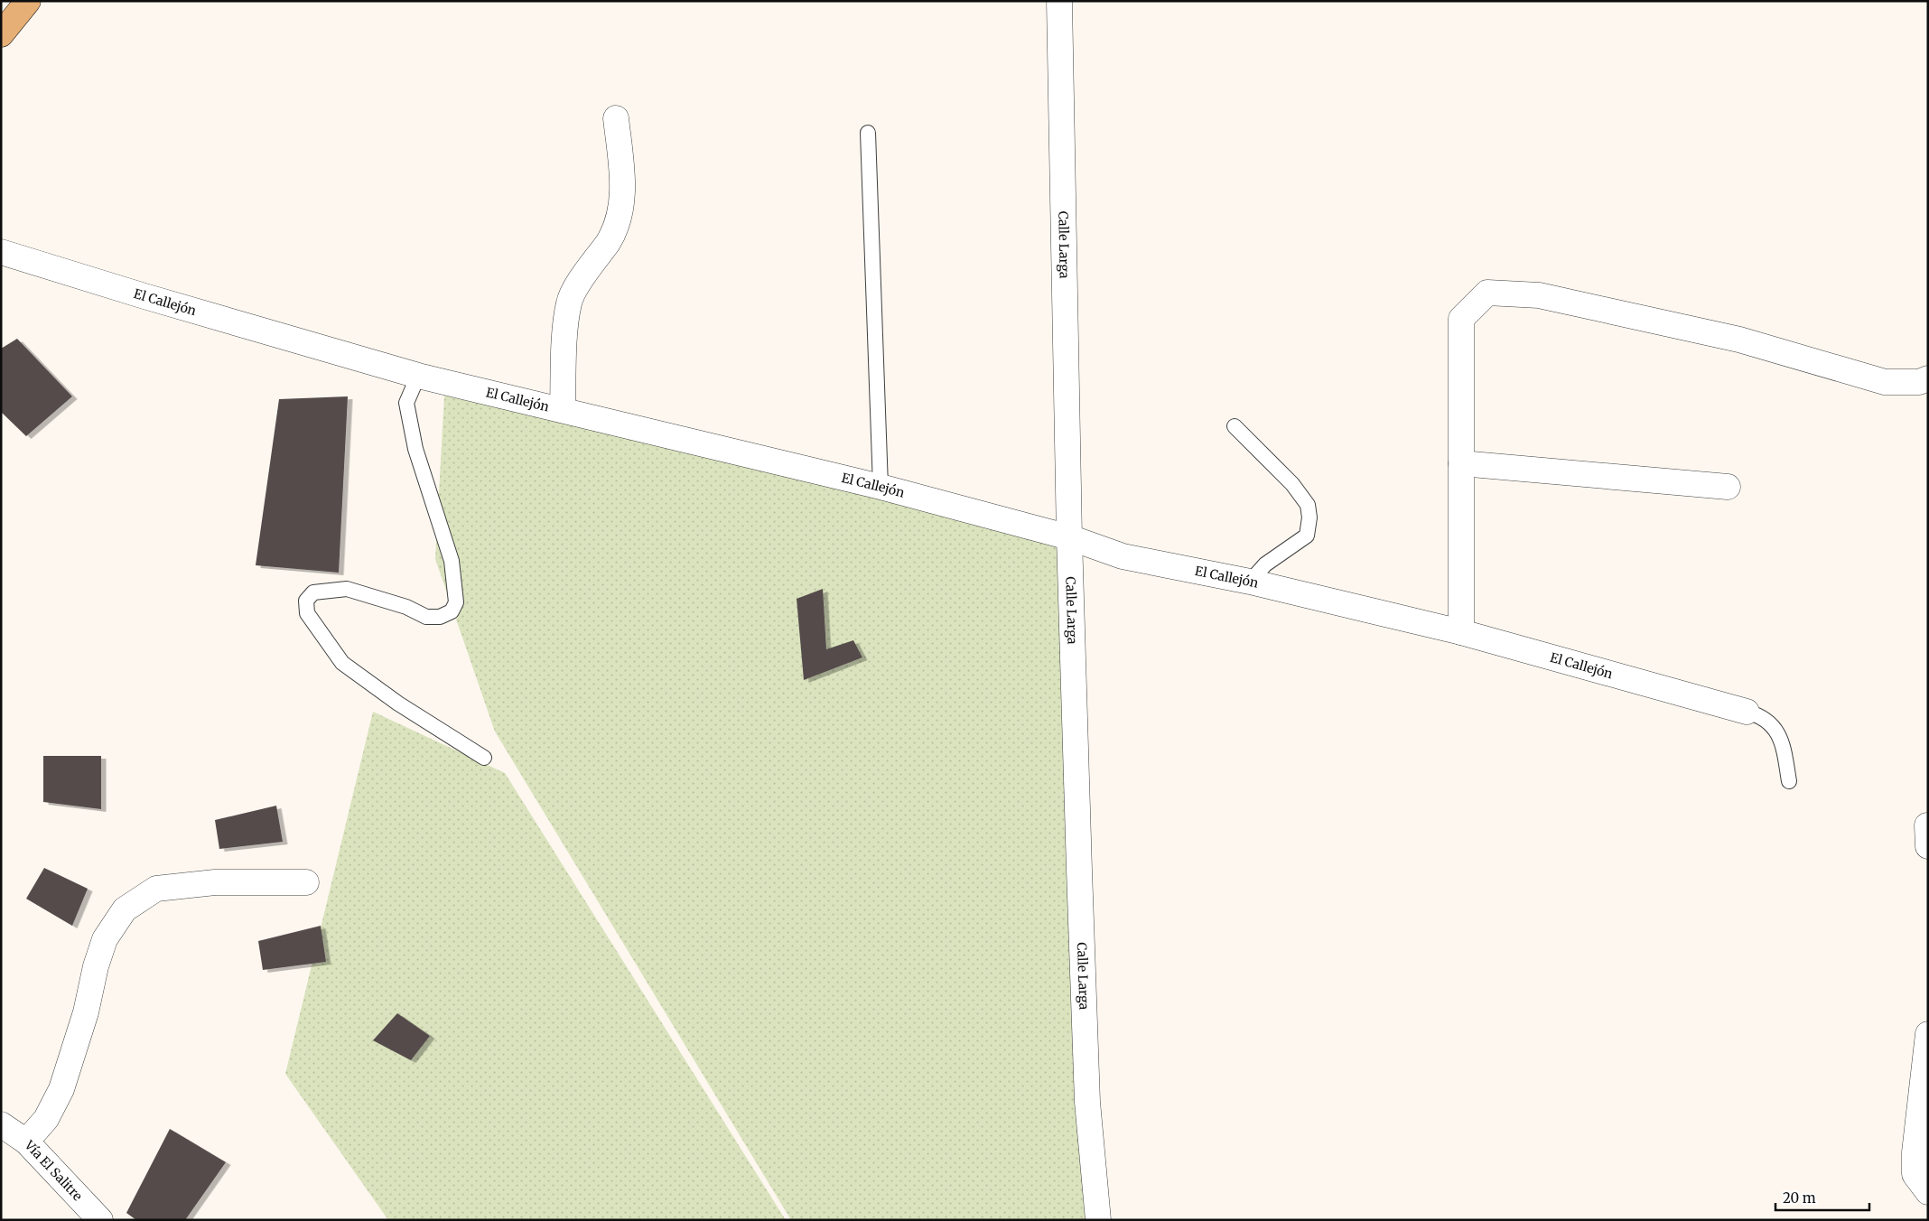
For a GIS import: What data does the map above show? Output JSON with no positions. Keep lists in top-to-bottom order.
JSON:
{
  "streets": {
    "street": ["Calle Larga", "El Callejón", "Vía El Salitre"]
  },
  "crossings": [
    ["Calle Larga", "El Callejón"]
  ],
  "scale_bar": "20 m"
}
